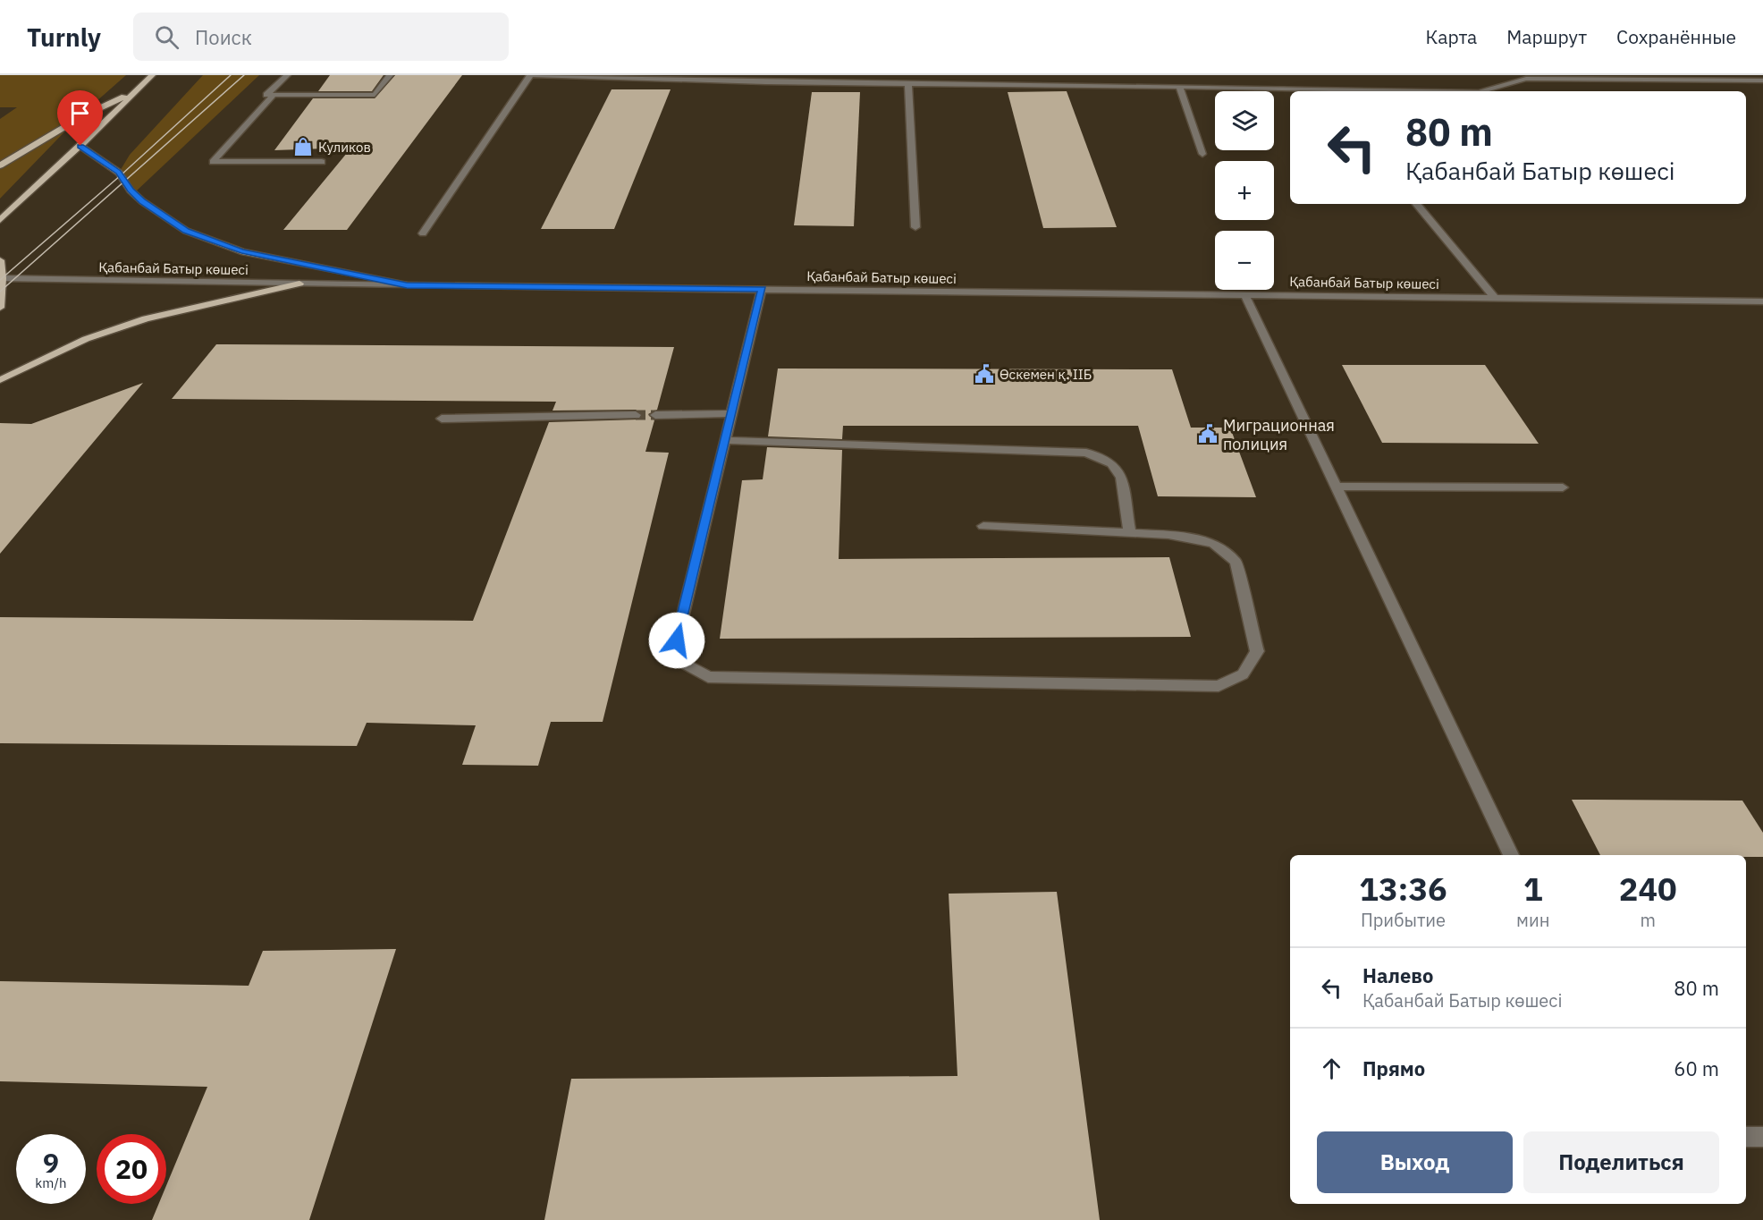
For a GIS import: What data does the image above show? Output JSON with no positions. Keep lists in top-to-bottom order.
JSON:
{
  "streets": {
    "street": ["Қабанбай Батыр көшесі"]
  },
  "places": {
    "shop": ["Куликов"],
    "public building": ["Өскемен қ. ІІБ", "Миграционная полиция"]
  },
  "page": {
    "header": "Turnly",
    "search": "Поиск",
    "nav": ["Карта", "Маршрут", "Сохранённые"],
    "map_buttons": ["+", "−"],
    "turn": ["80 m", "Қабанбай Батыр көшесі"],
    "eta": [
      "13:36",
      "Прибытие",
      "1",
      "мин",
      "240",
      "m"
    ],
    "list": [
      {
        "name": "Налево",
        "note": "Қабанбай Батыр көшесі",
        "value": "80 m"
      },
      {
        "name": "Прямо",
        "value": "60 m"
      }
    ],
    "buttons": ["Выход", "Поделиться"],
    "speed": "9 km/h",
    "limit": "20"
  }
}
